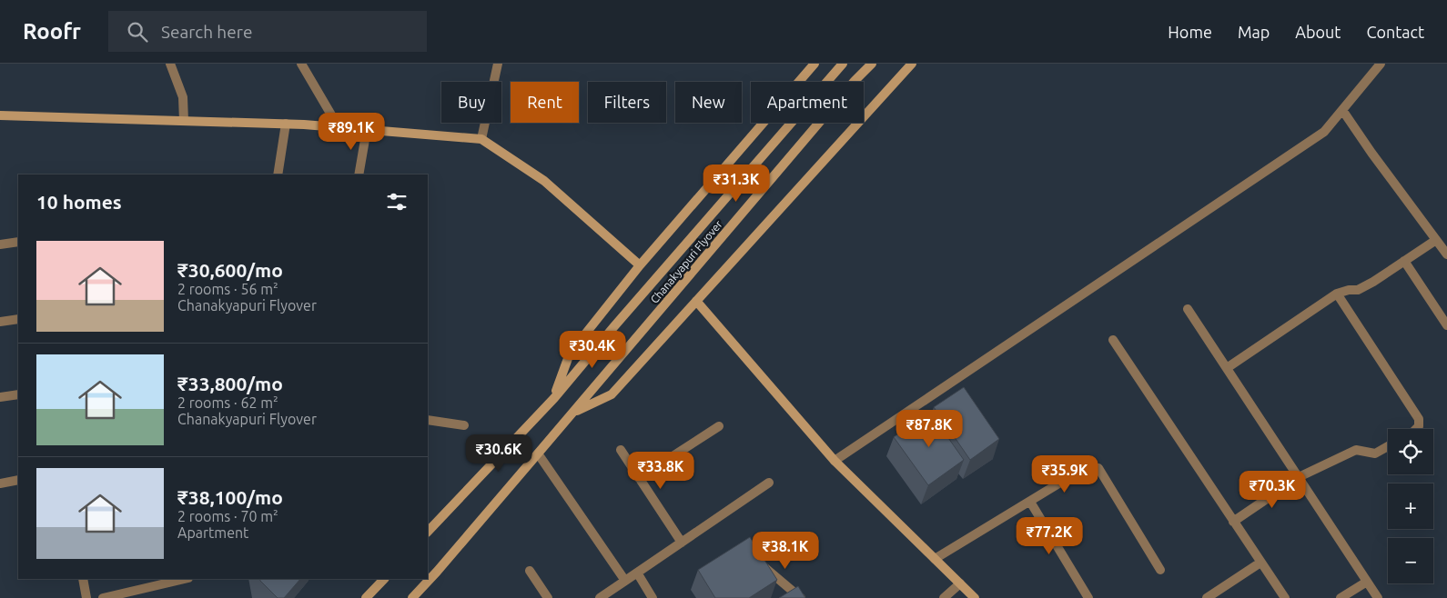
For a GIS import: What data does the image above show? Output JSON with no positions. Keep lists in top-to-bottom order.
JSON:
{
  "streets": {
    "street": ["Chanakyapuri Flyover"]
  },
  "page": {
    "header": "Roofr",
    "search": "Search here",
    "nav": [
      "Home",
      "Map",
      "About",
      "Contact"
    ],
    "chip": [
      "Buy",
      "Rent",
      "Filters",
      "New",
      "Apartment"
    ],
    "price": [
      "₹89.1K",
      "₹31.3K",
      "₹30.4K",
      "₹87.8K",
      "₹30.6K",
      "₹33.8K",
      "₹35.9K",
      "₹70.3K",
      "₹77.2K",
      "₹38.1K"
    ],
    "heading": "10 homes",
    "list": [
      {
        "name": "₹30,600/mo",
        "note": "2 rooms · 56 m² · Chanakyapuri Flyover"
      },
      {
        "name": "₹33,800/mo",
        "note": "2 rooms · 62 m² · Chanakyapuri Flyover"
      },
      {
        "name": "₹38,100/mo",
        "note": "2 rooms · 70 m² · Apartment"
      }
    ],
    "map_buttons": ["+", "−"]
  }
}
